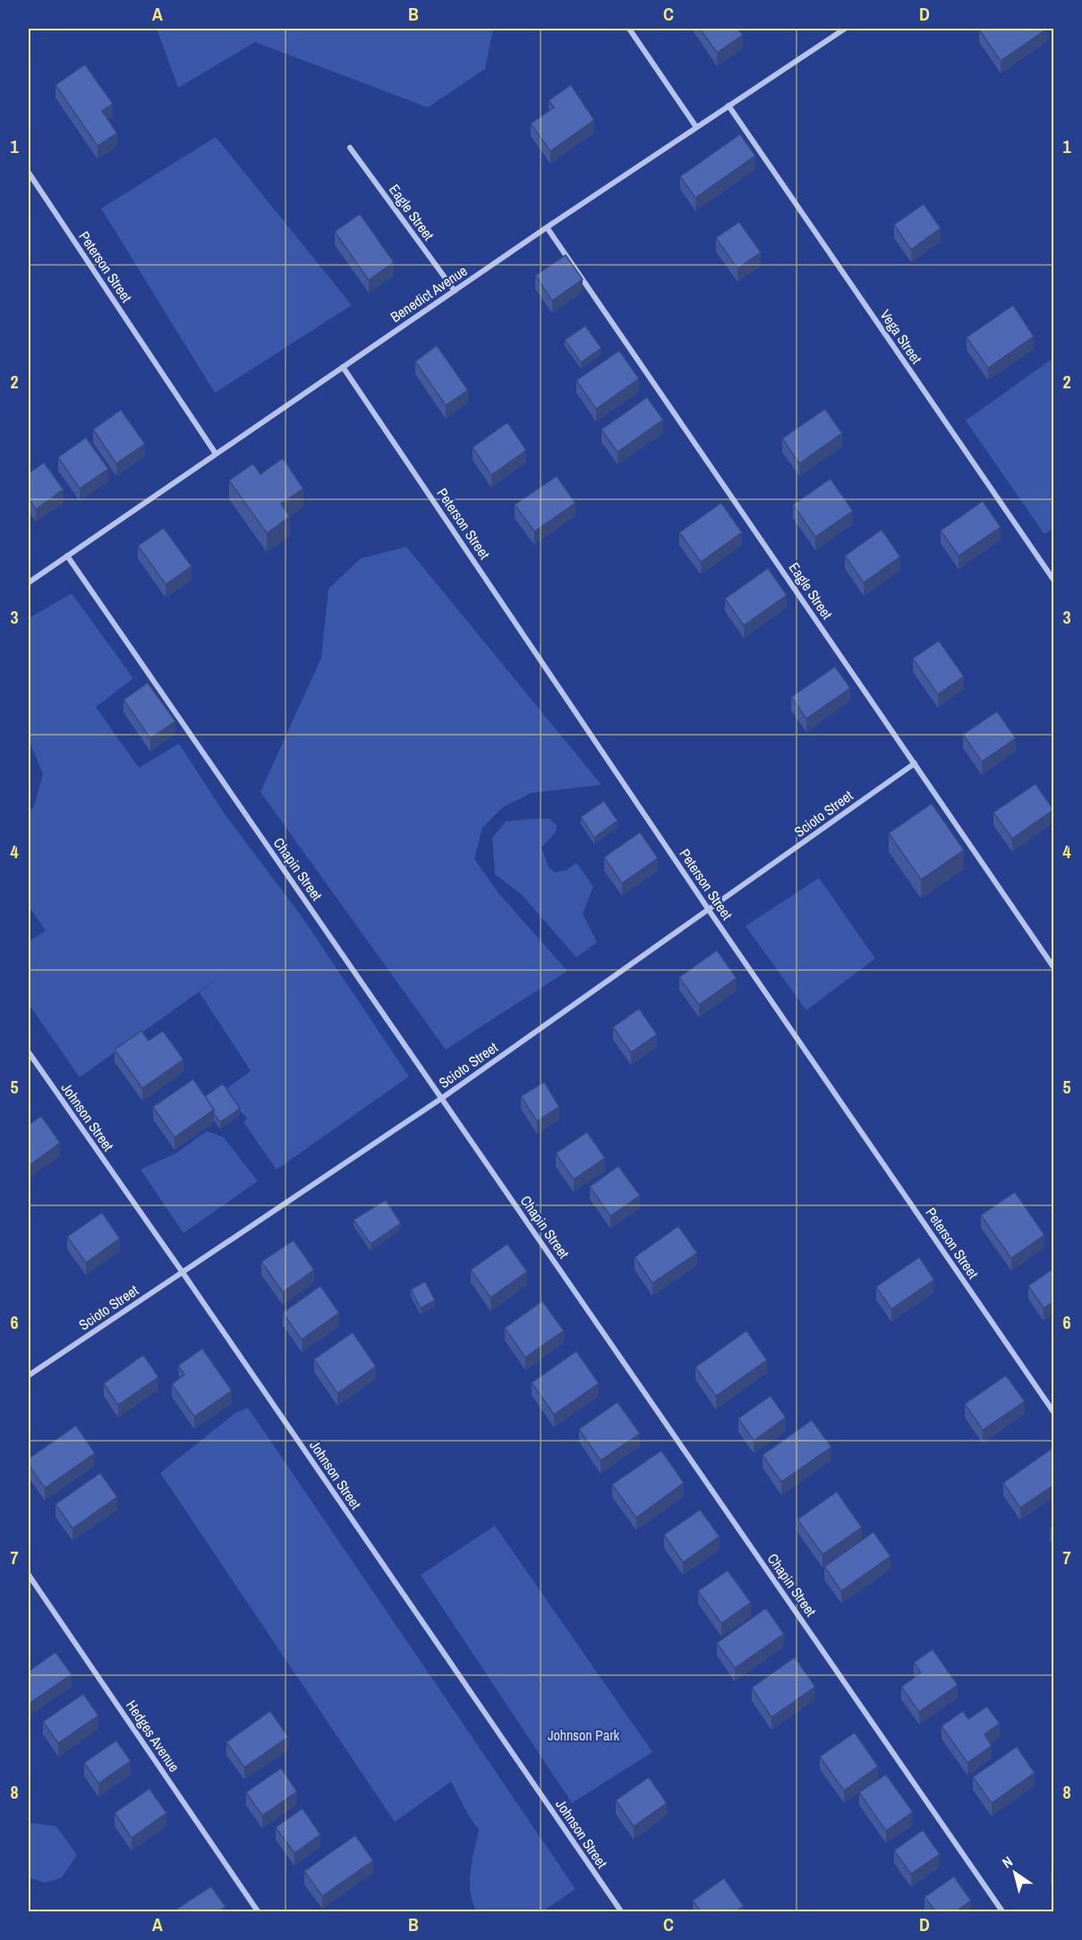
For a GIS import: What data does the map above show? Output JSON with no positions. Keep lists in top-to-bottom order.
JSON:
{
  "streets": {
    "street": [
      "Eagle Street",
      "Peterson Street",
      "Benedict Avenue",
      "Vega Street",
      "Scioto Street",
      "Chapin Street",
      "Johnson Street",
      "Hedges Avenue"
    ]
  },
  "crossings": [
    ["Eagle Street", "Benedict Avenue"],
    ["Eagle Street", "Scioto Street"],
    ["Peterson Street", "Benedict Avenue"],
    ["Peterson Street", "Scioto Street"],
    ["Benedict Avenue", "Vega Street"],
    ["Benedict Avenue", "Chapin Street"],
    ["Scioto Street", "Chapin Street"],
    ["Scioto Street", "Johnson Street"]
  ],
  "parks": ["Johnson Park"],
  "north": "top left",
  "grid": {
    "columns": [
      "A",
      "B",
      "C",
      "D"
    ],
    "rows": [
      "1",
      "2",
      "3",
      "4",
      "5",
      "6",
      "7",
      "8"
    ]
  }
}
